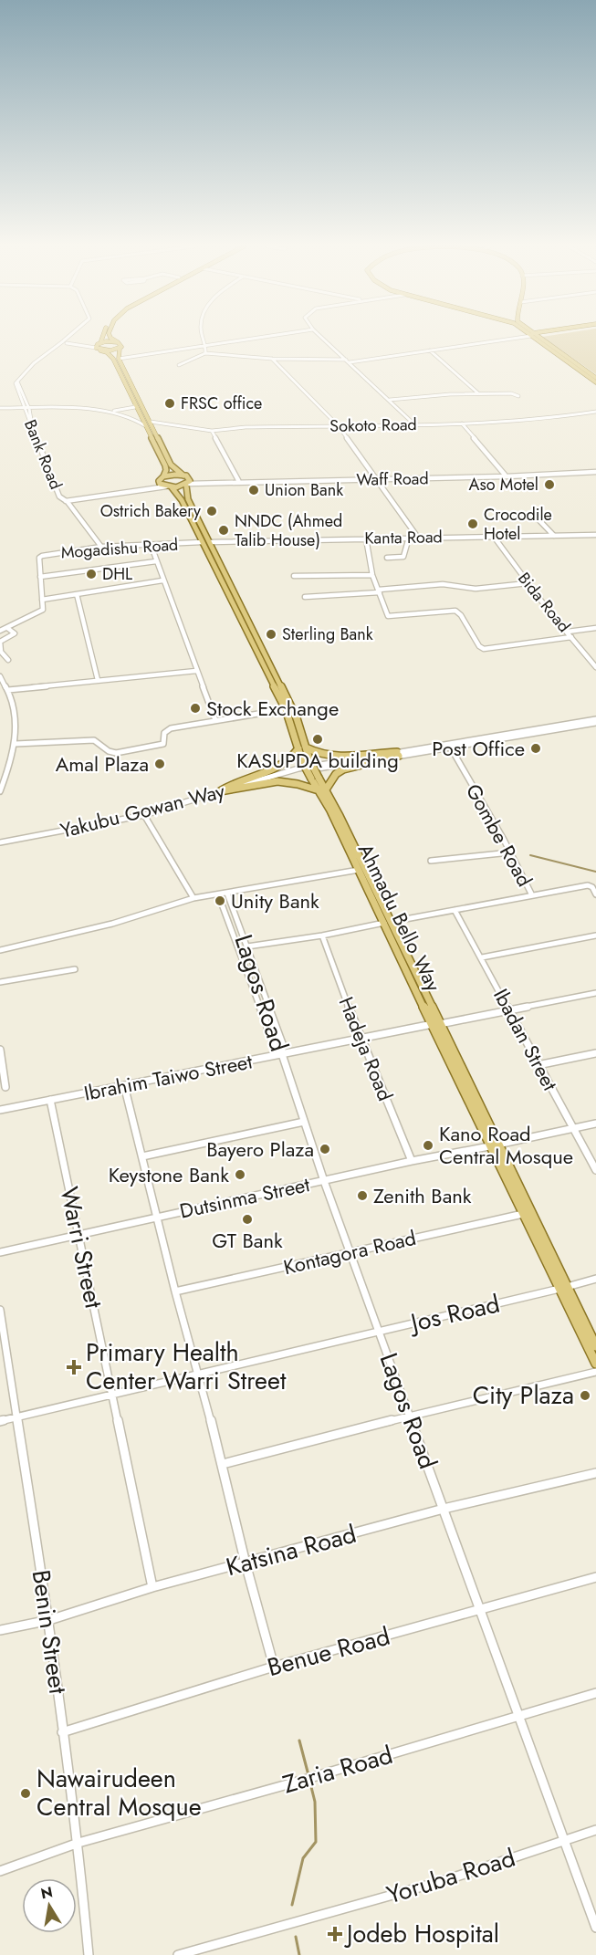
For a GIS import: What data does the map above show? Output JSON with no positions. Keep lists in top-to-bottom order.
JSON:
{
  "streets": {
    "main road": ["Ahmadu Bello Way"],
    "street": [
      "Sokoto Road",
      "Bank Road",
      "Waff Road",
      "Kanta Road",
      "Mogadishu Road",
      "Bida Road",
      "Yakubu Gowan Way",
      "Gombe Road",
      "Lagos Road",
      "Ibadan Street",
      "Hadeja Road",
      "Ibrahim Taiwo Street",
      "Dutsinma Street",
      "Warri Street",
      "Kontagora Road",
      "Jos Road",
      "Katsina Road",
      "Benin Street",
      "Benue Road",
      "Zaria Road",
      "Yoruba Road"
    ]
  },
  "crossings": [
    ["Bank Road", "Mogadishu Road"],
    ["Waff Road", "Ahmadu Bello Way"],
    ["Kanta Road", "Bida Road"],
    ["Kanta Road", "Ahmadu Bello Way"],
    ["Mogadishu Road", "Ahmadu Bello Way"],
    ["Yakubu Gowan Way", "Gombe Road"],
    ["Gombe Road", "Ahmadu Bello Way"],
    ["Gombe Road", "Lagos Road"],
    ["Gombe Road", "Ibadan Street"],
    ["Gombe Road", "Hadeja Road"],
    ["Ahmadu Bello Way", "Ibrahim Taiwo Street"],
    ["Ahmadu Bello Way", "Dutsinma Street"],
    ["Ahmadu Bello Way", "Kontagora Road"],
    ["Ahmadu Bello Way", "Jos Road"],
    ["Lagos Road", "Ibrahim Taiwo Street"],
    ["Lagos Road", "Dutsinma Street"],
    ["Lagos Road", "Kontagora Road"],
    ["Lagos Road", "Jos Road"],
    ["Lagos Road", "Katsina Road"],
    ["Lagos Road", "Benue Road"],
    ["Lagos Road", "Zaria Road"],
    ["Lagos Road", "Yoruba Road"],
    ["Ibadan Street", "Ibrahim Taiwo Street"],
    ["Ibadan Street", "Dutsinma Street"],
    ["Hadeja Road", "Ibrahim Taiwo Street"],
    ["Hadeja Road", "Dutsinma Street"],
    ["Ibrahim Taiwo Street", "Warri Street"],
    ["Dutsinma Street", "Warri Street"],
    ["Warri Street", "Jos Road"],
    ["Warri Street", "Katsina Road"],
    ["Jos Road", "Benin Street"],
    ["Katsina Road", "Benin Street"],
    ["Benin Street", "Benue Road"],
    ["Benin Street", "Zaria Road"]
  ],
  "places": {
    "other": [
      "FRSC office",
      "Aso Motel",
      "Union Bank",
      "Ostrich Bakery",
      "Crocodile Hotel",
      "NNDC (Ahmed Talib House)",
      "DHL",
      "Sterling Bank",
      "Stock Exchange",
      "KASUPDA building",
      "Post Office",
      "Amal Plaza",
      "Unity Bank",
      "Kano Road Central Mosque",
      "Bayero Plaza",
      "Keystone Bank",
      "Zenith Bank",
      "GT Bank",
      "City Plaza",
      "Nawairudeen Central Mosque"
    ],
    "health": ["Primary Health Center Warri Street", "Jodeb Hospital"]
  },
  "north": "top"
}
